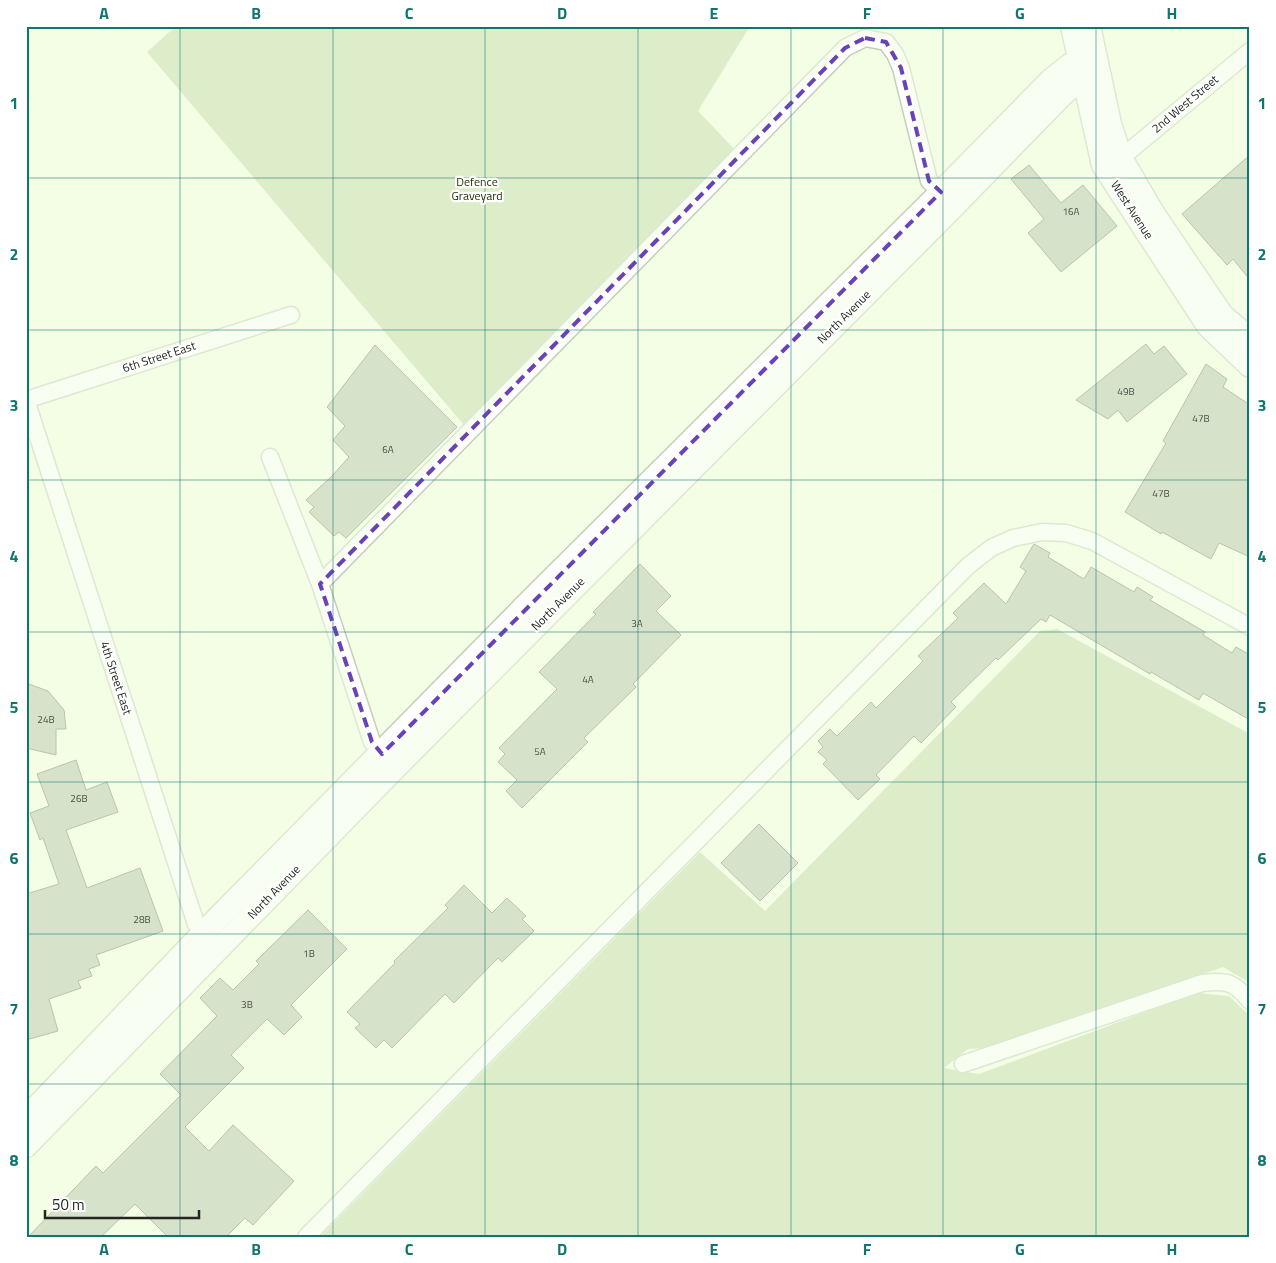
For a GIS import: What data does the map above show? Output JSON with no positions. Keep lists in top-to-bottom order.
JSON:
{
  "streets": {
    "street": [
      "2nd West Street",
      "West Avenue",
      "North Avenue",
      "6th Street East",
      "4th Street East"
    ]
  },
  "crossings": [
    ["2nd West Street", "West Avenue"],
    ["West Avenue", "North Avenue"],
    ["North Avenue", "4th Street East"],
    ["6th Street East", "4th Street East"]
  ],
  "parks": ["Defence Graveyard"],
  "house_numbers": [
    "16A",
    "49B",
    "47B",
    "6A",
    "47B",
    "3A",
    "4A",
    "24B",
    "5A",
    "26B",
    "28B",
    "1B",
    "3B"
  ],
  "scale_bar": "50 m",
  "grid": {
    "columns": [
      "A",
      "B",
      "C",
      "D",
      "E",
      "F",
      "G",
      "H"
    ],
    "rows": [
      "1",
      "2",
      "3",
      "4",
      "5",
      "6",
      "7",
      "8"
    ]
  }
}
